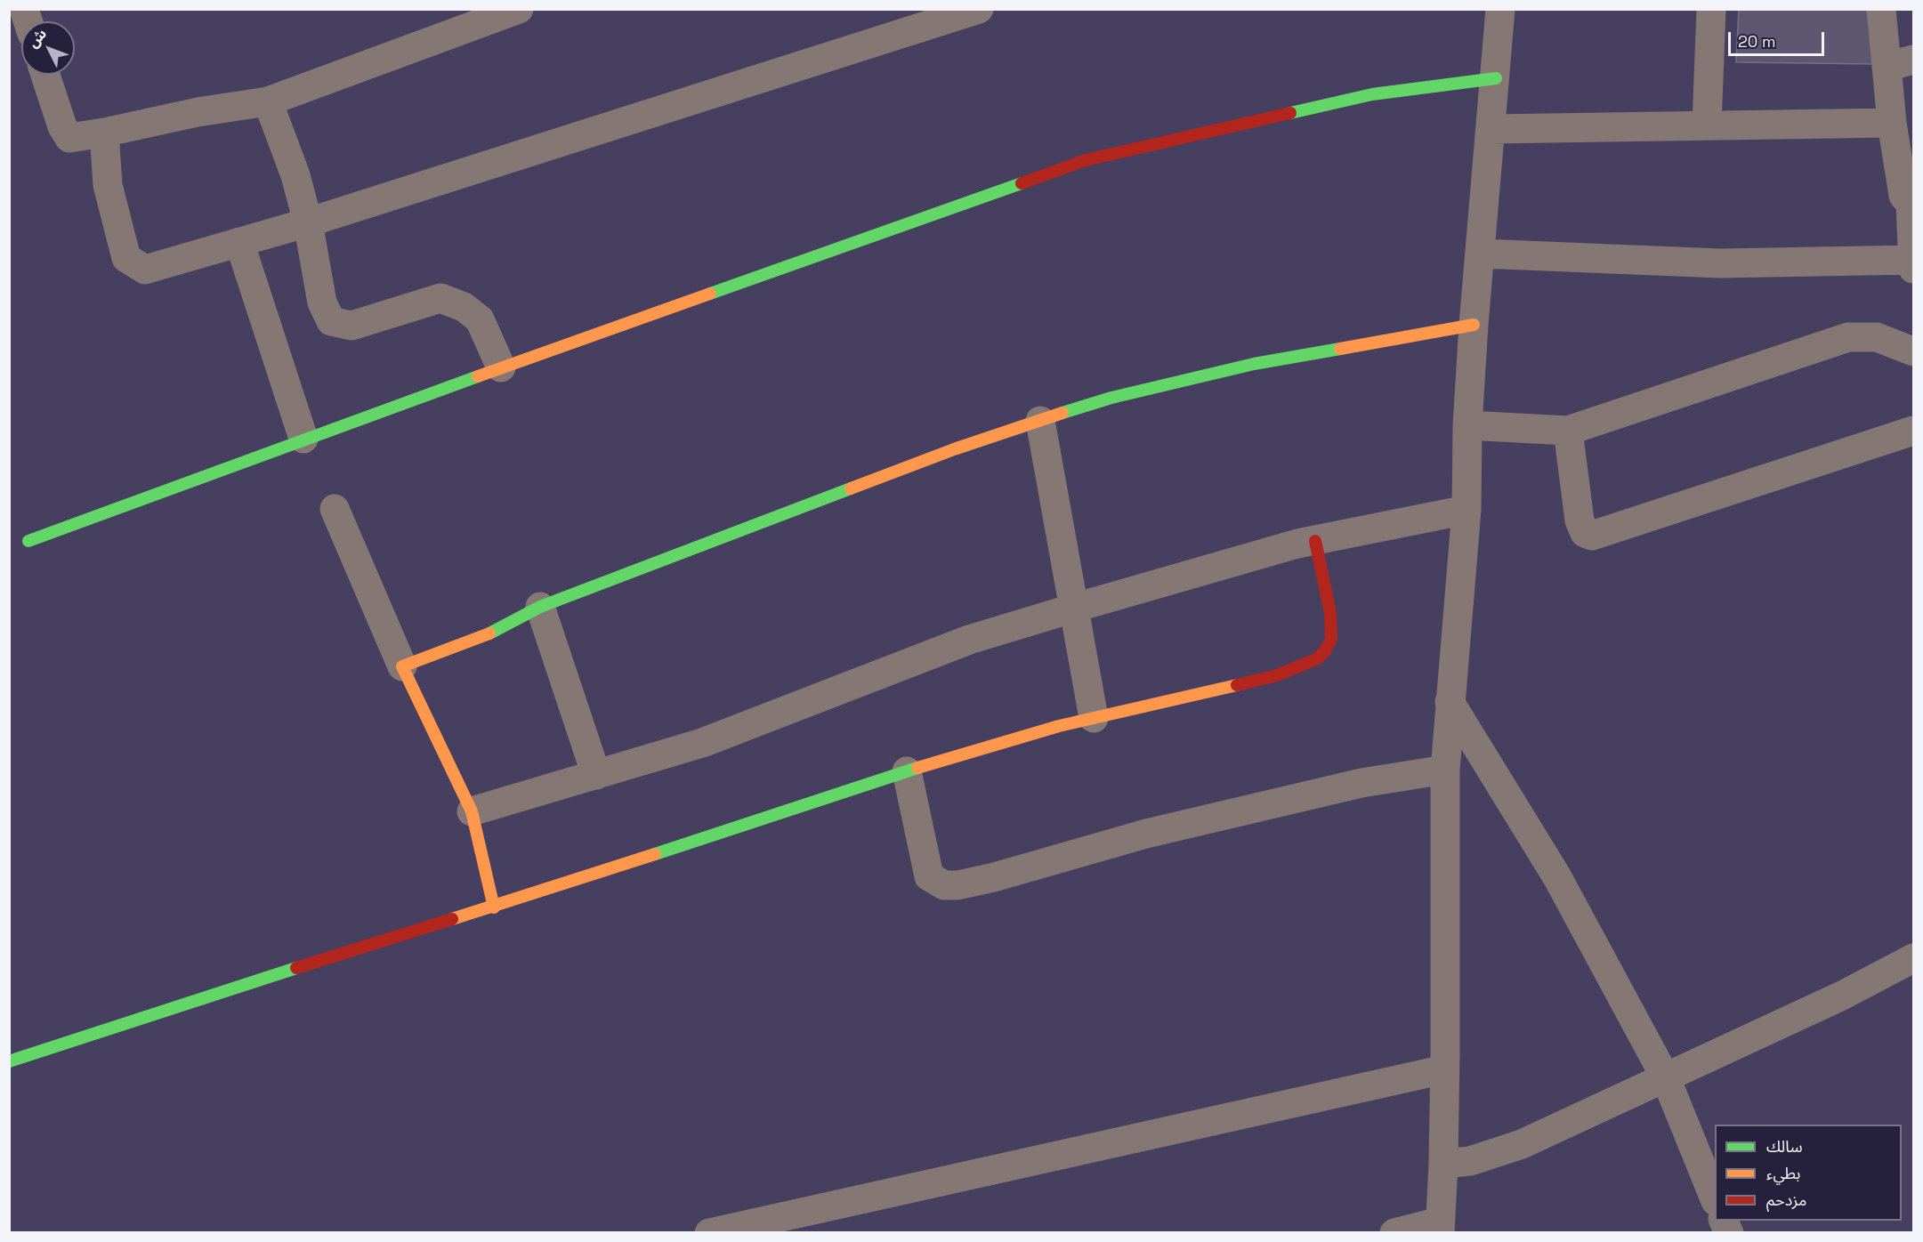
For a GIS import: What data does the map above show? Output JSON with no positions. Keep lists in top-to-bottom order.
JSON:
{
  "legend": ["سالك", "بطيء", "مزدحم"],
  "scale_bar": "20 m",
  "north": "top left"
}
